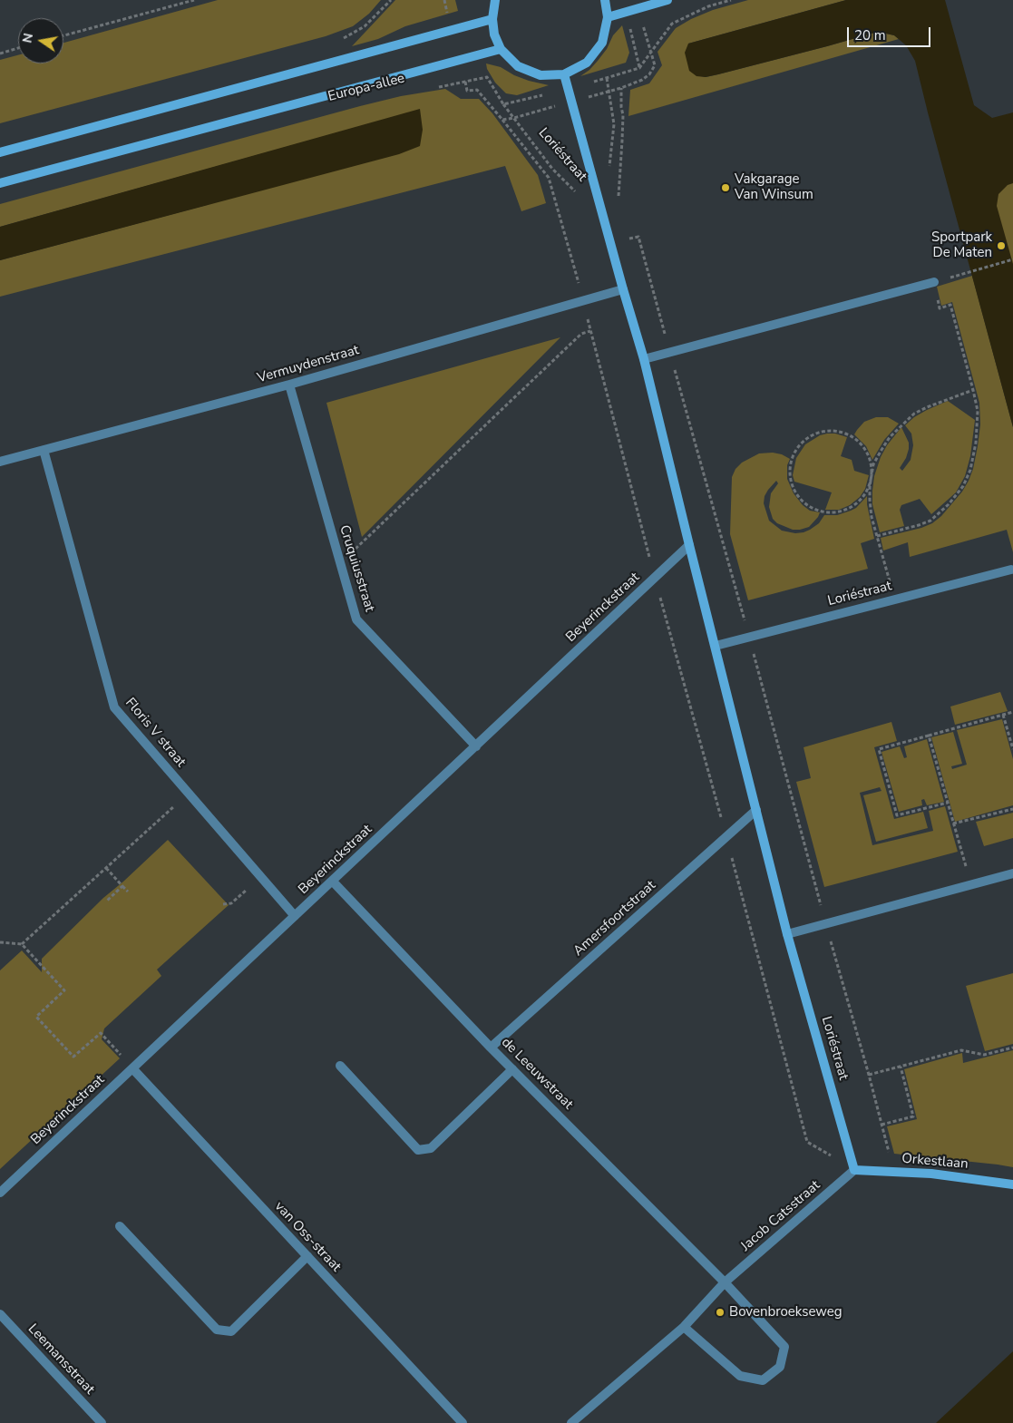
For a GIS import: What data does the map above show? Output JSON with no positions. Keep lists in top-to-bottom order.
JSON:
{
  "streets": {
    "main road": ["Europa-allee", "Loriéstraat", "Orkestlaan"],
    "street": [
      "Vermuydenstraat",
      "Cruquiusstraat",
      "Beyerinckstraat",
      "Floris V straat",
      "Amersfoortstraat",
      "de Leeuwstraat",
      "Jacob Catsstraat",
      "van Oss-straat",
      "Leemansstraat"
    ]
  },
  "crossings": [
    ["Loriéstraat", "Vermuydenstraat"],
    ["Loriéstraat", "Beyerinckstraat"],
    ["Loriéstraat", "Amersfoortstraat"],
    ["Loriéstraat", "Orkestlaan"],
    ["Loriéstraat", "Jacob Catsstraat"],
    ["Vermuydenstraat", "Cruquiusstraat"],
    ["Vermuydenstraat", "Floris V straat"],
    ["Cruquiusstraat", "Beyerinckstraat"],
    ["Beyerinckstraat", "Floris V straat"],
    ["Beyerinckstraat", "de Leeuwstraat"],
    ["Beyerinckstraat", "van Oss-straat"],
    ["Amersfoortstraat", "de Leeuwstraat"],
    ["de Leeuwstraat", "Jacob Catsstraat"],
    ["Orkestlaan", "Jacob Catsstraat"]
  ],
  "places": ["Vakgarage Van Winsum", "Sportpark De Maten", "Bovenbroekseweg"],
  "scale_bar": "20 m",
  "north": "left"
}
